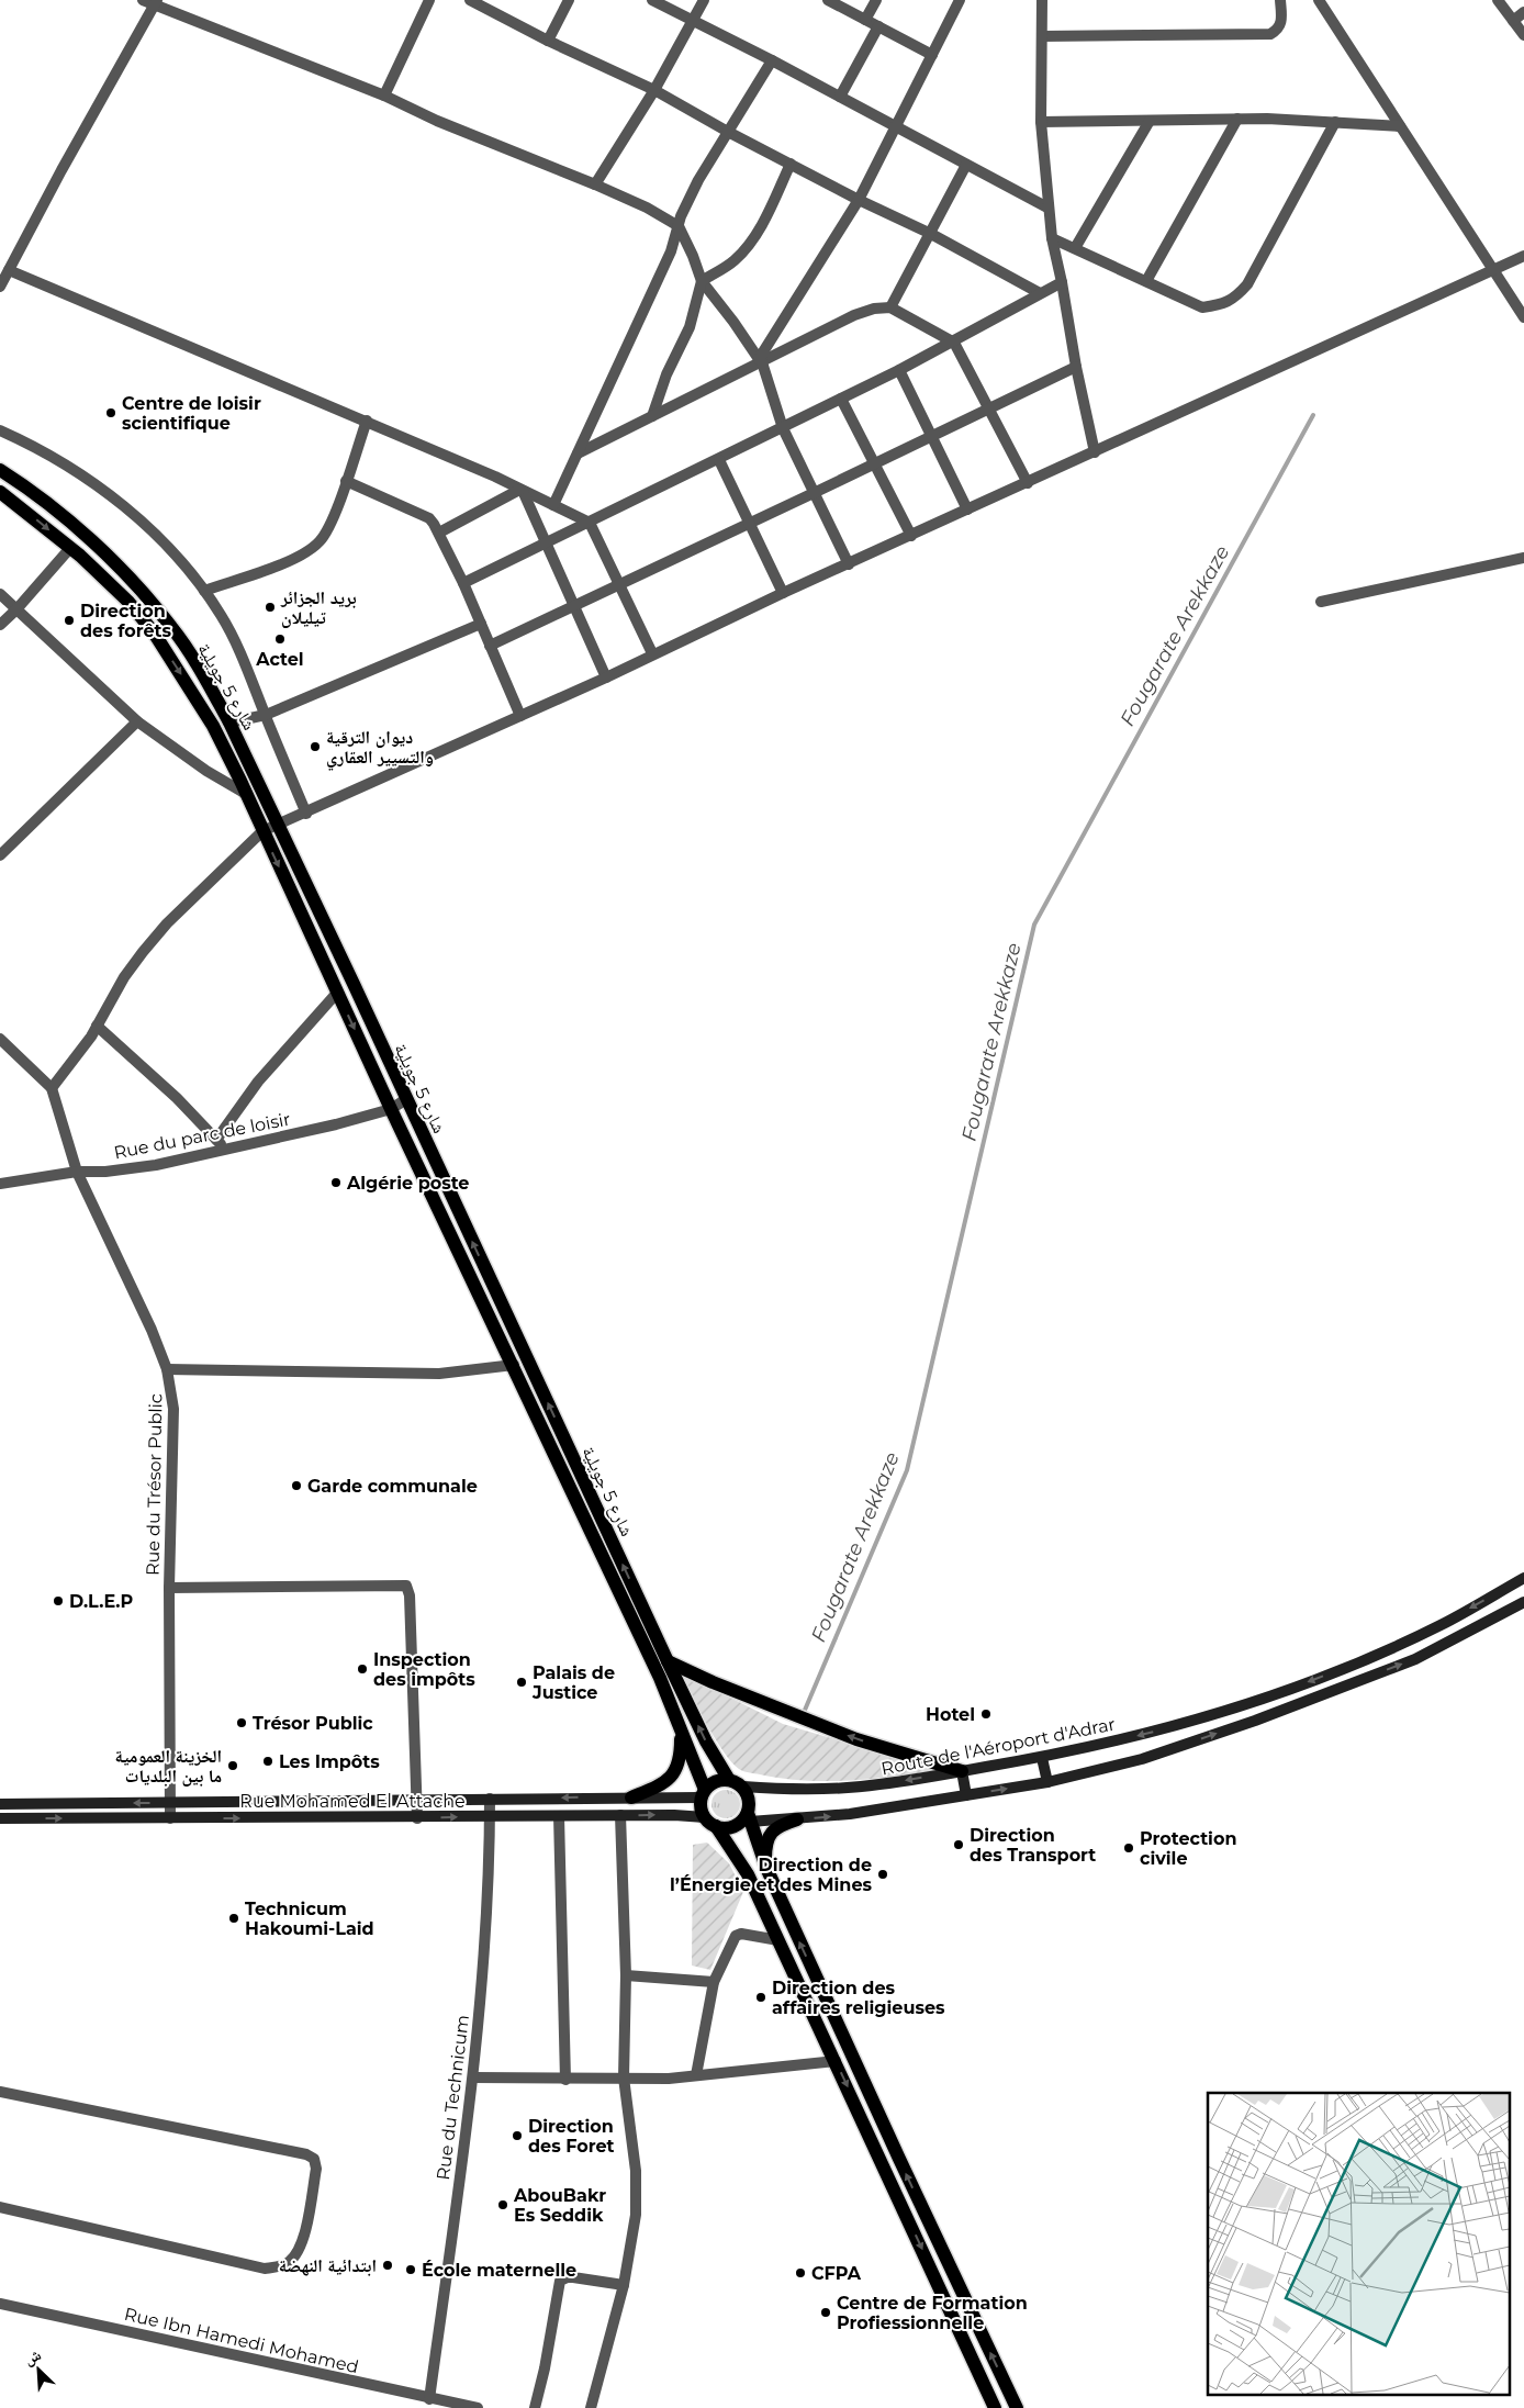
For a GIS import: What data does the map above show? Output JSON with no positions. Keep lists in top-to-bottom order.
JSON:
{
  "streets": {
    "main road": ["شارع 5 جويلية", "Route de l'Aéroport d'Adrar", "Rue Mohamed El Attache"],
    "street": [
      "Rue du parc de loisir",
      "Rue du Trésor Public",
      "Rue du Technicum",
      "Rue Ibn Hamedi Mohamed"
    ]
  },
  "crossings": [
    ["شارع 5 جويلية", "Rue du parc de loisir"],
    ["شارع 5 جويلية", "Route de l'Aéroport d'Adrar"],
    ["شارع 5 جويلية", "Rue Mohamed El Attache"],
    ["Rue du parc de loisir", "Rue du Trésor Public"],
    ["Rue du Trésor Public", "Rue Mohamed El Attache"],
    ["Route de l'Aéroport d'Adrar", "Rue Mohamed El Attache"],
    ["Rue Mohamed El Attache", "Rue du Technicum"],
    ["Rue du Technicum", "Rue Ibn Hamedi Mohamed"]
  ],
  "water": ["Fougarate Arekkaze"],
  "places": [
    "Centre de loisir scientifique",
    "بريد الجزائر تيليلان",
    "Direction des forêts",
    "Actel",
    "ديوان الترقية والتسيير العقاري",
    "Algérie poste",
    "Garde communale",
    "D.L.E.P",
    "Inspection des impôts",
    "Palais de Justice",
    "Hotel",
    "Trésor Public",
    "Les Impôts",
    "الخزينة العمومية ما بين البلديات",
    "Direction des Transport",
    "Protection civile",
    "Direction de l’Énergie et des Mines",
    "Technicum Hakoumi-Laid",
    "Direction des affaires religieuses",
    "Direction des Foret",
    "AbouBakr Es Seddik",
    "ابتدائية النهضة",
    "École maternelle",
    "CFPA",
    "Centre de Formation Profiessionnelle"
  ],
  "north": "top left"
}
